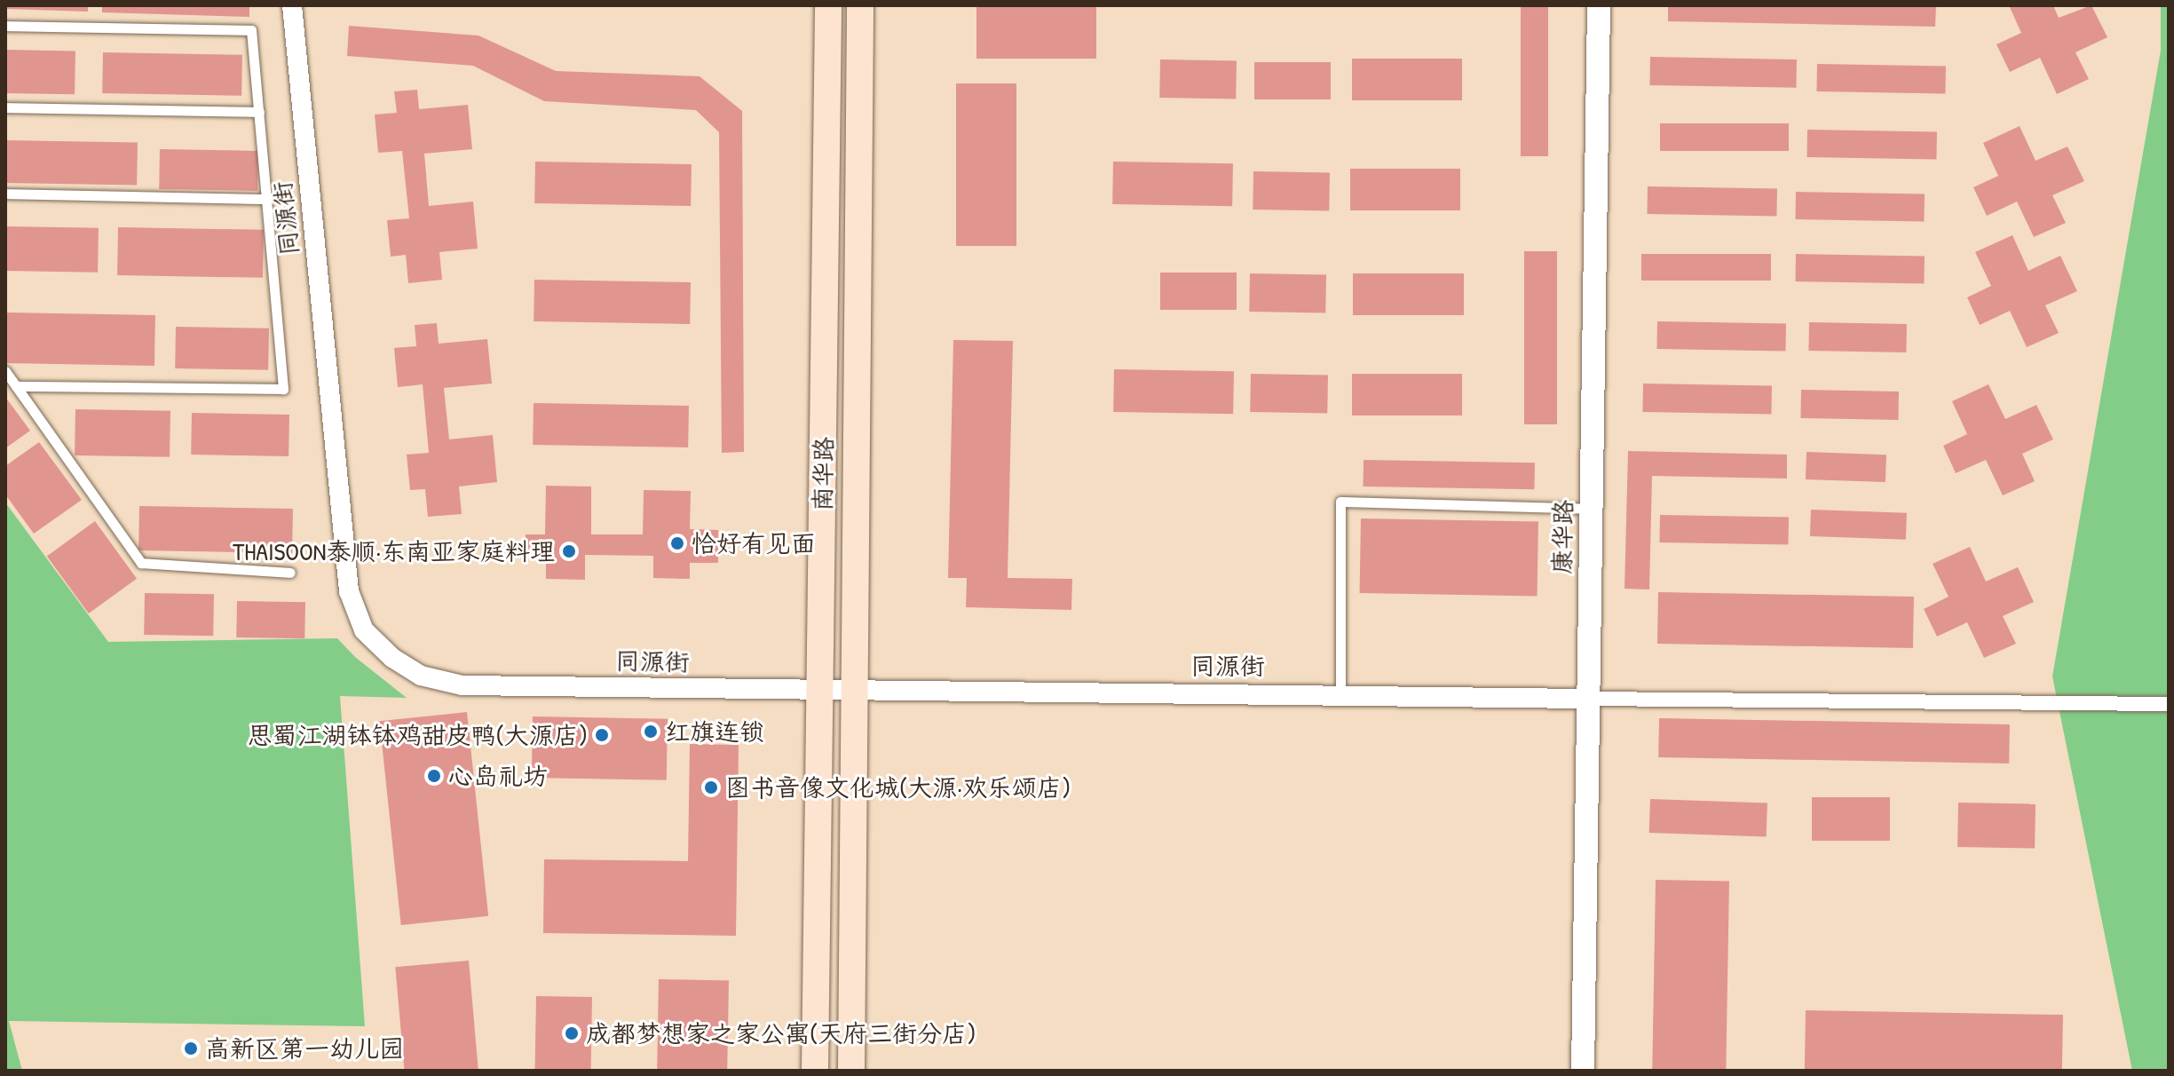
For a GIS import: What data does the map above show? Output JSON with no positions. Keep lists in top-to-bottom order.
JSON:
{
  "streets": {
    "main road": ["南华路"],
    "street": ["同源街", "康华路"]
  },
  "crossings": [
    ["同源街", "南华路"],
    ["同源街", "康华路"]
  ],
  "places": [
    "恰好有见面",
    "THAISOON泰顺·东南亚家庭料理",
    "红旗连锁",
    "思蜀江湖钵钵鸡甜皮鸭(大源店)",
    "心岛礼坊",
    "图书音像文化城(大源·欢乐颂店)",
    "成都梦想家之家公寓(天府三街分店)",
    "高新区第一幼儿园"
  ]
}
